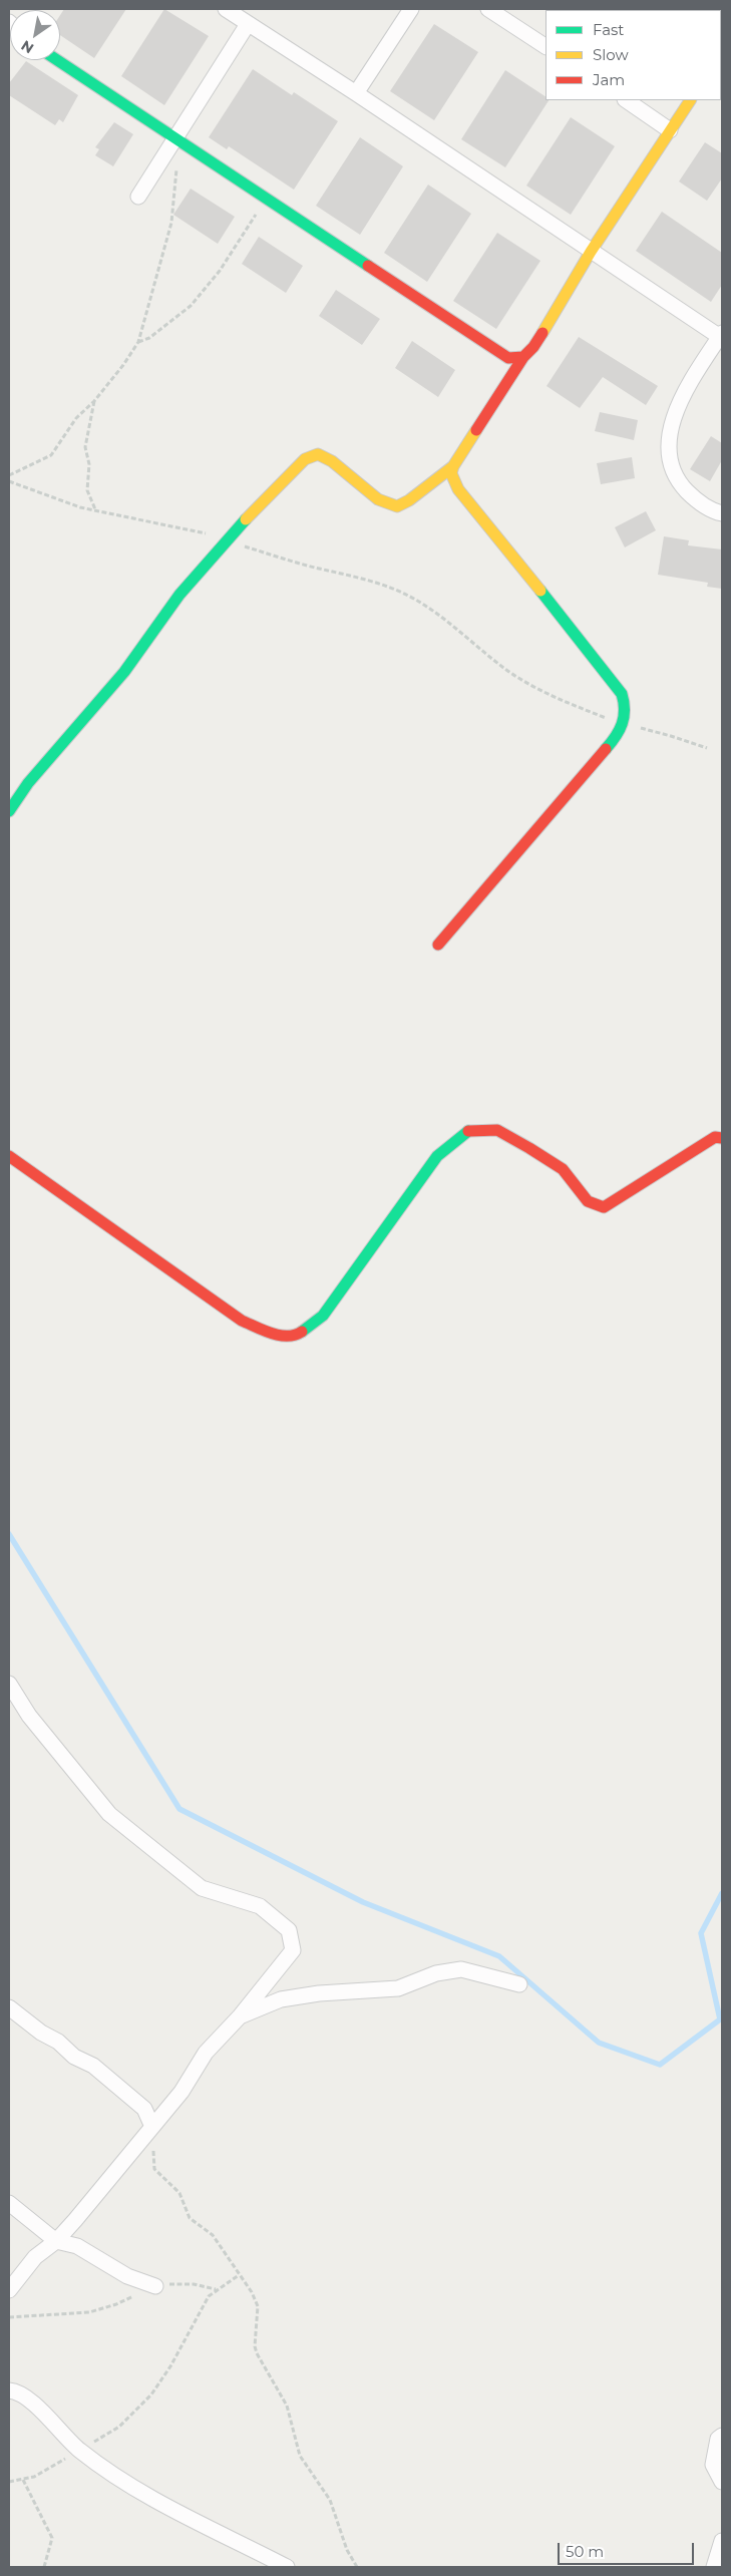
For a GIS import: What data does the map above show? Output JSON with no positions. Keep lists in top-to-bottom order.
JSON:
{
  "legend": ["Fast", "Slow", "Jam"],
  "scale_bar": "50 m",
  "north": "bottom left"
}
